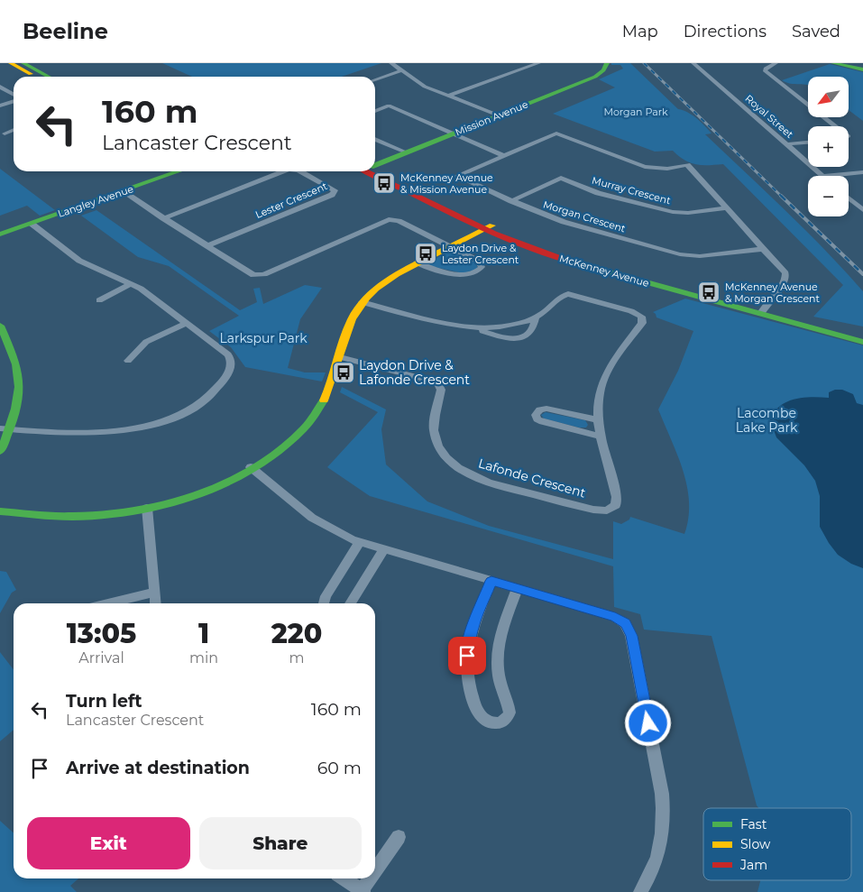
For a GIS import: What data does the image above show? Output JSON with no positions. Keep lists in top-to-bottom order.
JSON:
{
  "streets": {
    "street": [
      "Royal Street",
      "Mission Avenue",
      "Murray Crescent",
      "Lester Crescent",
      "Langley Avenue",
      "Morgan Crescent",
      "McKenney Avenue",
      "Lafonde Crescent"
    ]
  },
  "crossings": [
    ["Murray Crescent", "Morgan Crescent"],
    ["Morgan Crescent", "McKenney Avenue"]
  ],
  "parks": ["Morgan Park", "Larkspur Park", "Lacombe Lake Park"],
  "places": {
    "bus stop": [
      "McKenney Avenue & Mission Avenue",
      "Laydon Drive & Lester Crescent",
      "McKenney Avenue & Morgan Crescent",
      "Laydon Drive & Lafonde Crescent"
    ]
  },
  "legend": ["Fast", "Slow", "Jam"],
  "north": "bottom left",
  "page": {
    "header": "Beeline",
    "nav": ["Map", "Directions", "Saved"],
    "map_buttons": ["+", "−"],
    "turn": ["160 m", "Lancaster Crescent"],
    "eta": [
      "13:05",
      "Arrival",
      "1",
      "min",
      "220",
      "m"
    ],
    "list": [
      {
        "name": "Turn left",
        "note": "Lancaster Crescent",
        "value": "160 m"
      },
      {
        "name": "Arrive at destination",
        "value": "60 m"
      }
    ],
    "buttons": ["Exit", "Share"]
  }
}
